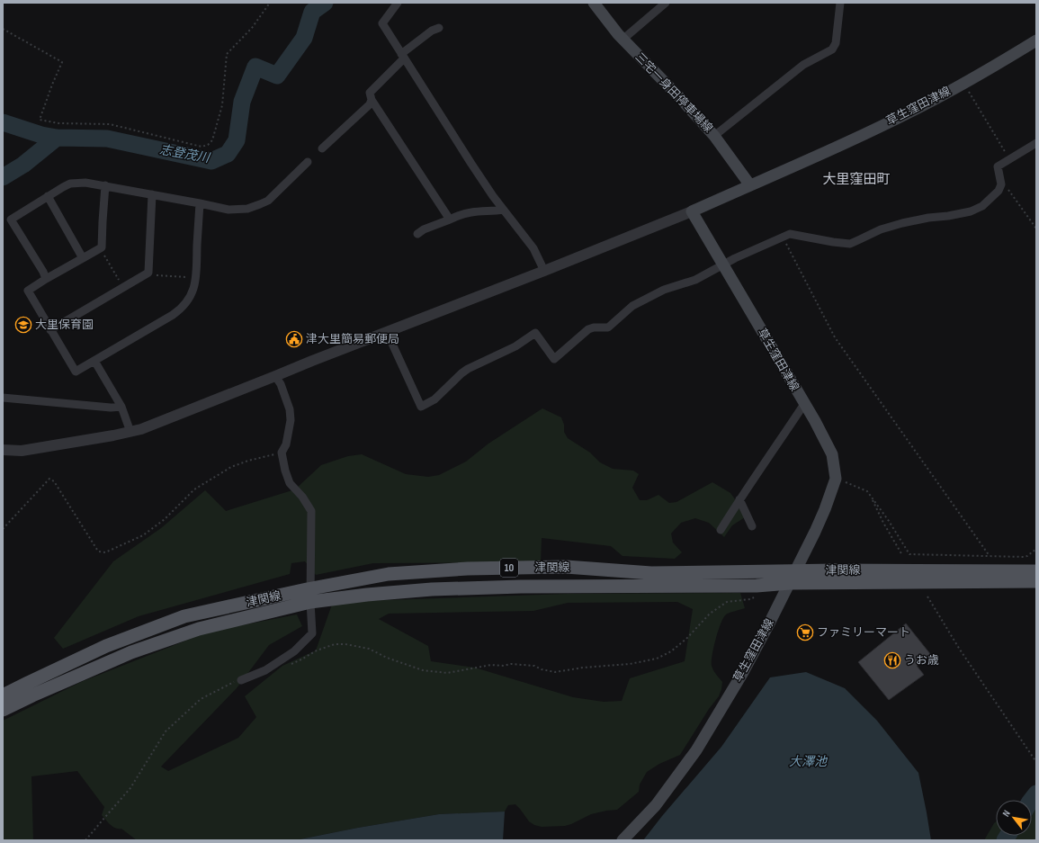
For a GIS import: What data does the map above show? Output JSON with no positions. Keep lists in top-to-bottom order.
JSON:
{
  "streets": {
    "main road": [
      "三宅一身田停車場線",
      "草生窪田津線",
      "10",
      "津関線"
    ]
  },
  "crossings": [
    ["三宅一身田停車場線", "草生窪田津線"],
    ["草生窪田津線", "津関線"]
  ],
  "districts": ["大里窪田町"],
  "water": ["志登茂川", "大澤池"],
  "places": {
    "school or university": ["大里保育園"],
    "public building": ["津大里簡易郵便局"],
    "supermarket": ["ファミリーマート"],
    "restaurant": ["うお歳"]
  },
  "north": "top left"
}
